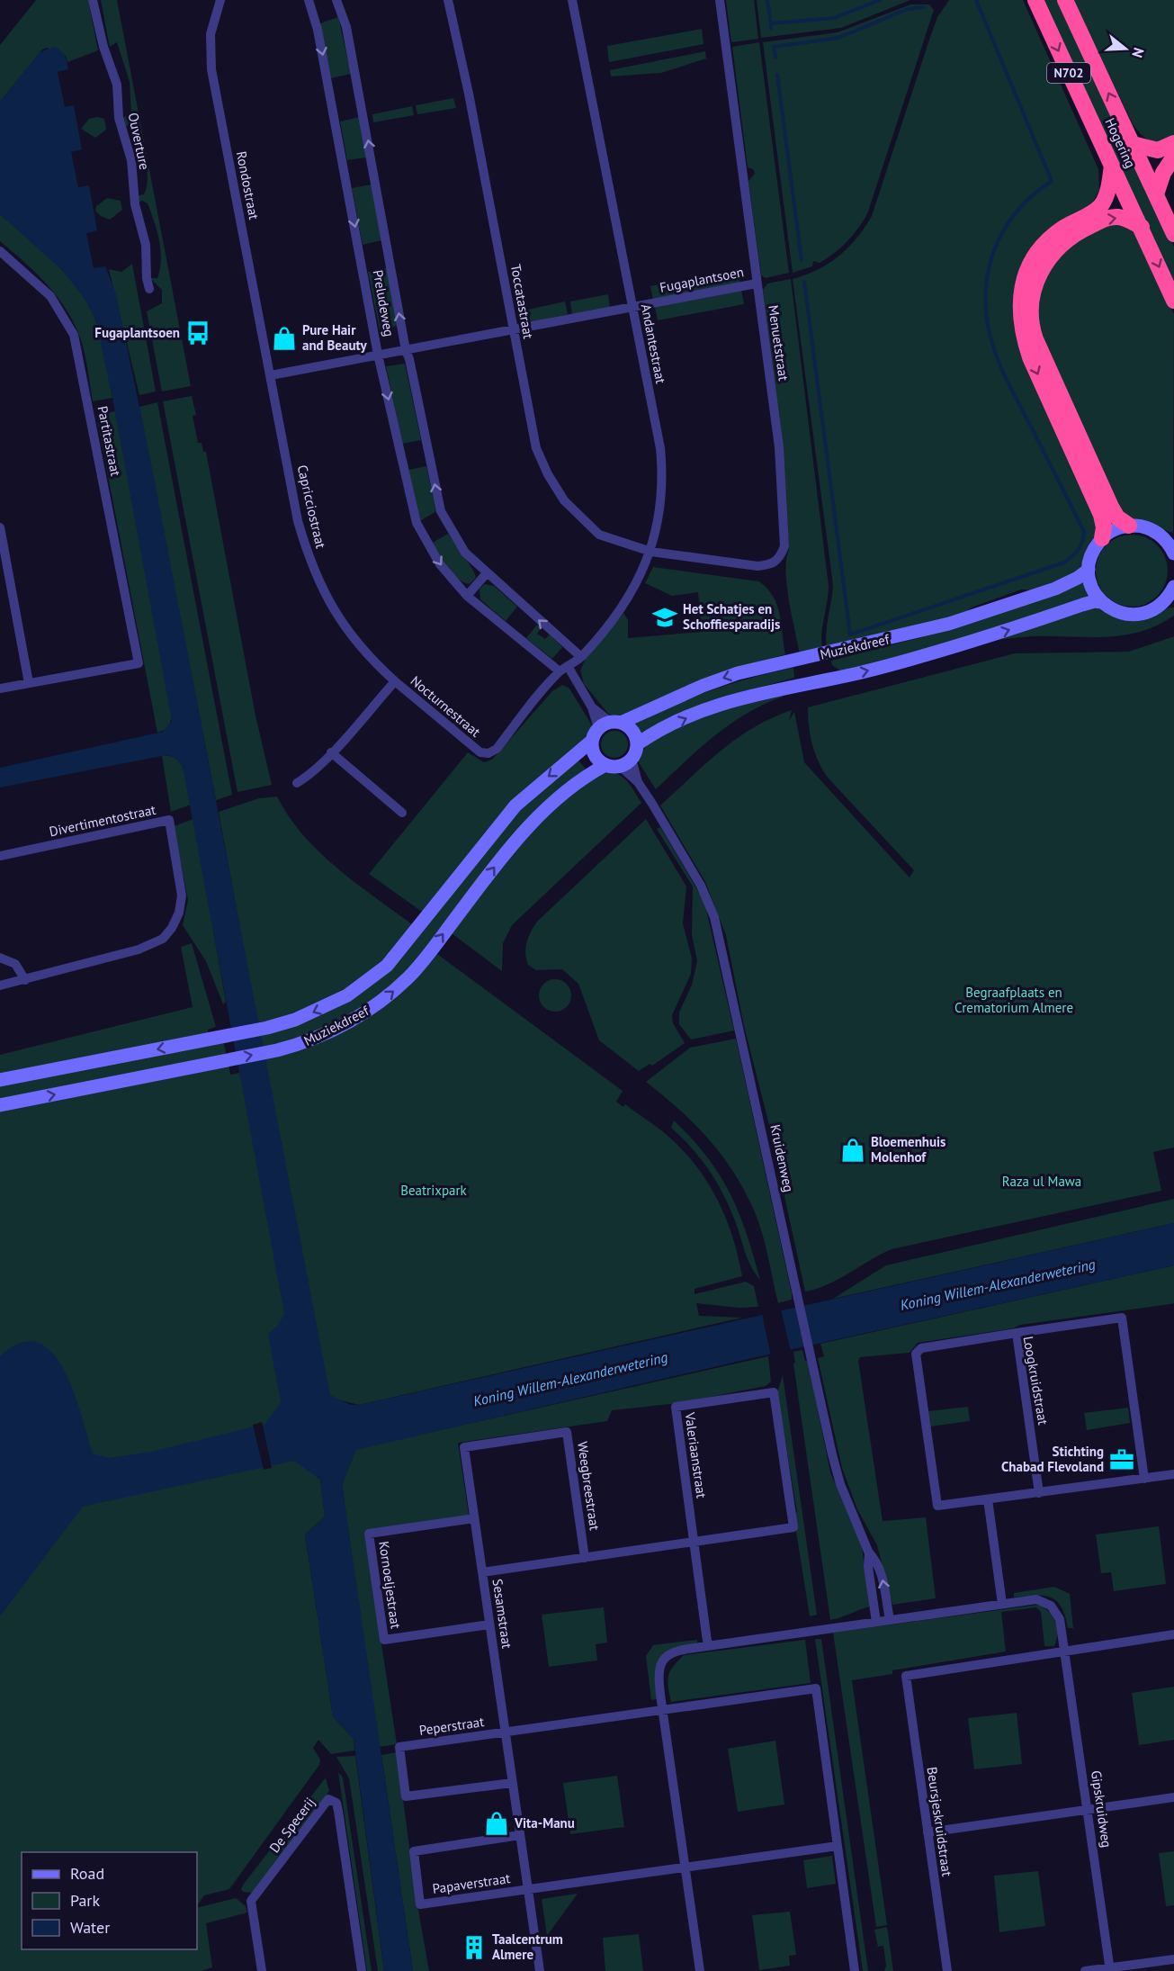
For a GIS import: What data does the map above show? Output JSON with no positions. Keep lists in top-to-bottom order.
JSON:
{
  "streets": {
    "highway": ["N702", "Hogering"],
    "main road": ["Muziekdreef"],
    "street": [
      "Ouverture",
      "Rondostraat",
      "Fugaplantsoen",
      "Toccatastraat",
      "Preludeweg",
      "Menuetstraat",
      "Andantestraat",
      "Partitastraat",
      "Capricciostraat",
      "Nocturnestraat",
      "Divertimentostraat",
      "Kruidenweg",
      "Loogkruidstraat",
      "Valeriaanstraat",
      "Weegbreestraat",
      "Kornoeljestraat",
      "Sesamstraat",
      "Peperstraat",
      "Gipskruidweg",
      "Beursjeskruidstraat",
      "De Specerij",
      "Papaverstraat"
    ]
  },
  "crossings": [
    ["Rondostraat", "Fugaplantsoen"],
    ["Rondostraat", "Capricciostraat"],
    ["Fugaplantsoen", "Toccatastraat"],
    ["Fugaplantsoen", "Preludeweg"],
    ["Fugaplantsoen", "Menuetstraat"],
    ["Fugaplantsoen", "Andantestraat"],
    ["Fugaplantsoen", "Capricciostraat"],
    ["Toccatastraat", "Menuetstraat"],
    ["Toccatastraat", "Andantestraat"],
    ["Preludeweg", "Andantestraat"],
    ["Preludeweg", "Muziekdreef"],
    ["Preludeweg", "Nocturnestraat"],
    ["Preludeweg", "Kruidenweg"],
    ["Menuetstraat", "Andantestraat"],
    ["Andantestraat", "Nocturnestraat"],
    ["Capricciostraat", "Nocturnestraat"],
    ["Muziekdreef", "Kruidenweg"],
    ["Kruidenweg", "Gipskruidweg"],
    ["Valeriaanstraat", "Sesamstraat"],
    ["Valeriaanstraat", "Gipskruidweg"],
    ["Weegbreestraat", "Kornoeljestraat"],
    ["Weegbreestraat", "Sesamstraat"],
    ["Kornoeljestraat", "Sesamstraat"],
    ["Sesamstraat", "Peperstraat"],
    ["Sesamstraat", "Papaverstraat"],
    ["Peperstraat", "Gipskruidweg"],
    ["Peperstraat", "Papaverstraat"],
    ["Gipskruidweg", "Beursjeskruidstraat"],
    ["Gipskruidweg", "Papaverstraat"]
  ],
  "water": ["Koning Willem-Alexanderwetering"],
  "parks": ["Begraafplaats en Crematorium Almere", "Raza ul Mawa", "Beatrixpark"],
  "places": {
    "bus stop": ["Fugaplantsoen"],
    "shop": ["Pure Hair and Beauty", "Bloemenhuis Molenhof", "Vita-Manu"],
    "school or university": ["Het Schatjes en Schoffiesparadijs"],
    "office": ["Stichting Chabad Flevoland"],
    "building": ["Taalcentrum Almere"]
  },
  "legend": ["Road", "Park", "Water"],
  "north": "right"
}
